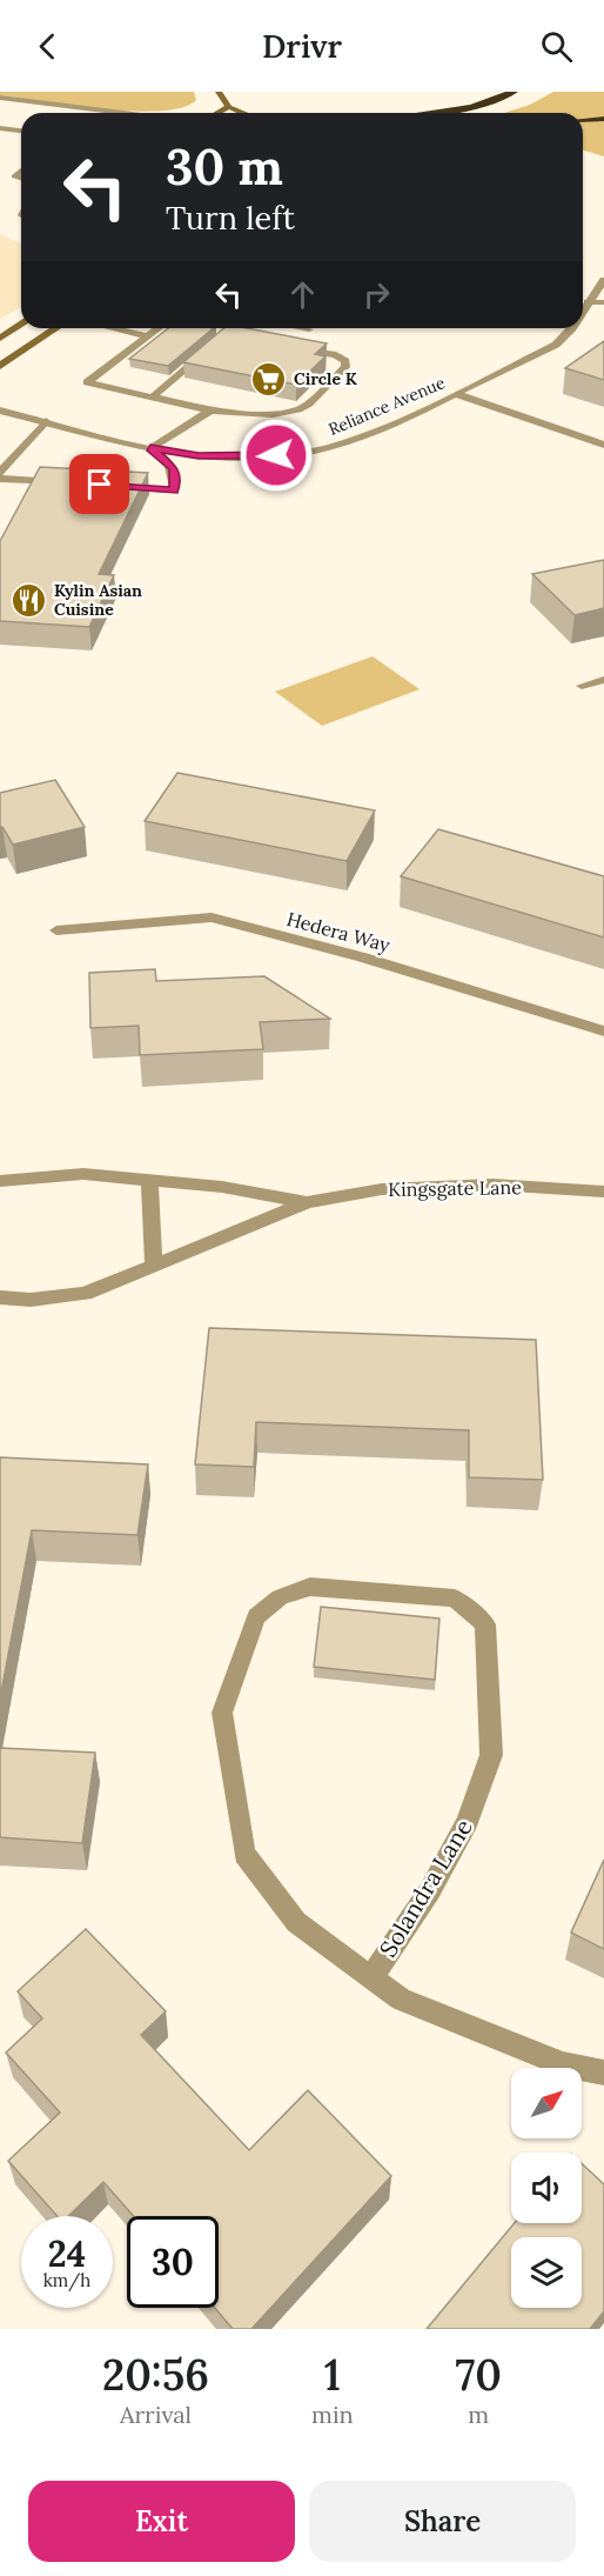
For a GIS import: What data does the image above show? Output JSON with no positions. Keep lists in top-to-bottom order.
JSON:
{
  "streets": {
    "street": [
      "Reliance Avenue",
      "Hedera Way",
      "Kingsgate Lane",
      "Solandra Lane"
    ]
  },
  "places": {
    "supermarket": ["Circle K"],
    "restaurant": ["Kylin Asian Cuisine"]
  },
  "north": "top right",
  "page": {
    "header": "Drivr",
    "turn": ["30 m", "Turn left"],
    "speed": "24 km/h",
    "limit": "30",
    "eta": [
      "20:56",
      "Arrival",
      "1",
      "min",
      "70",
      "m"
    ],
    "buttons": ["Exit", "Share"]
  }
}
